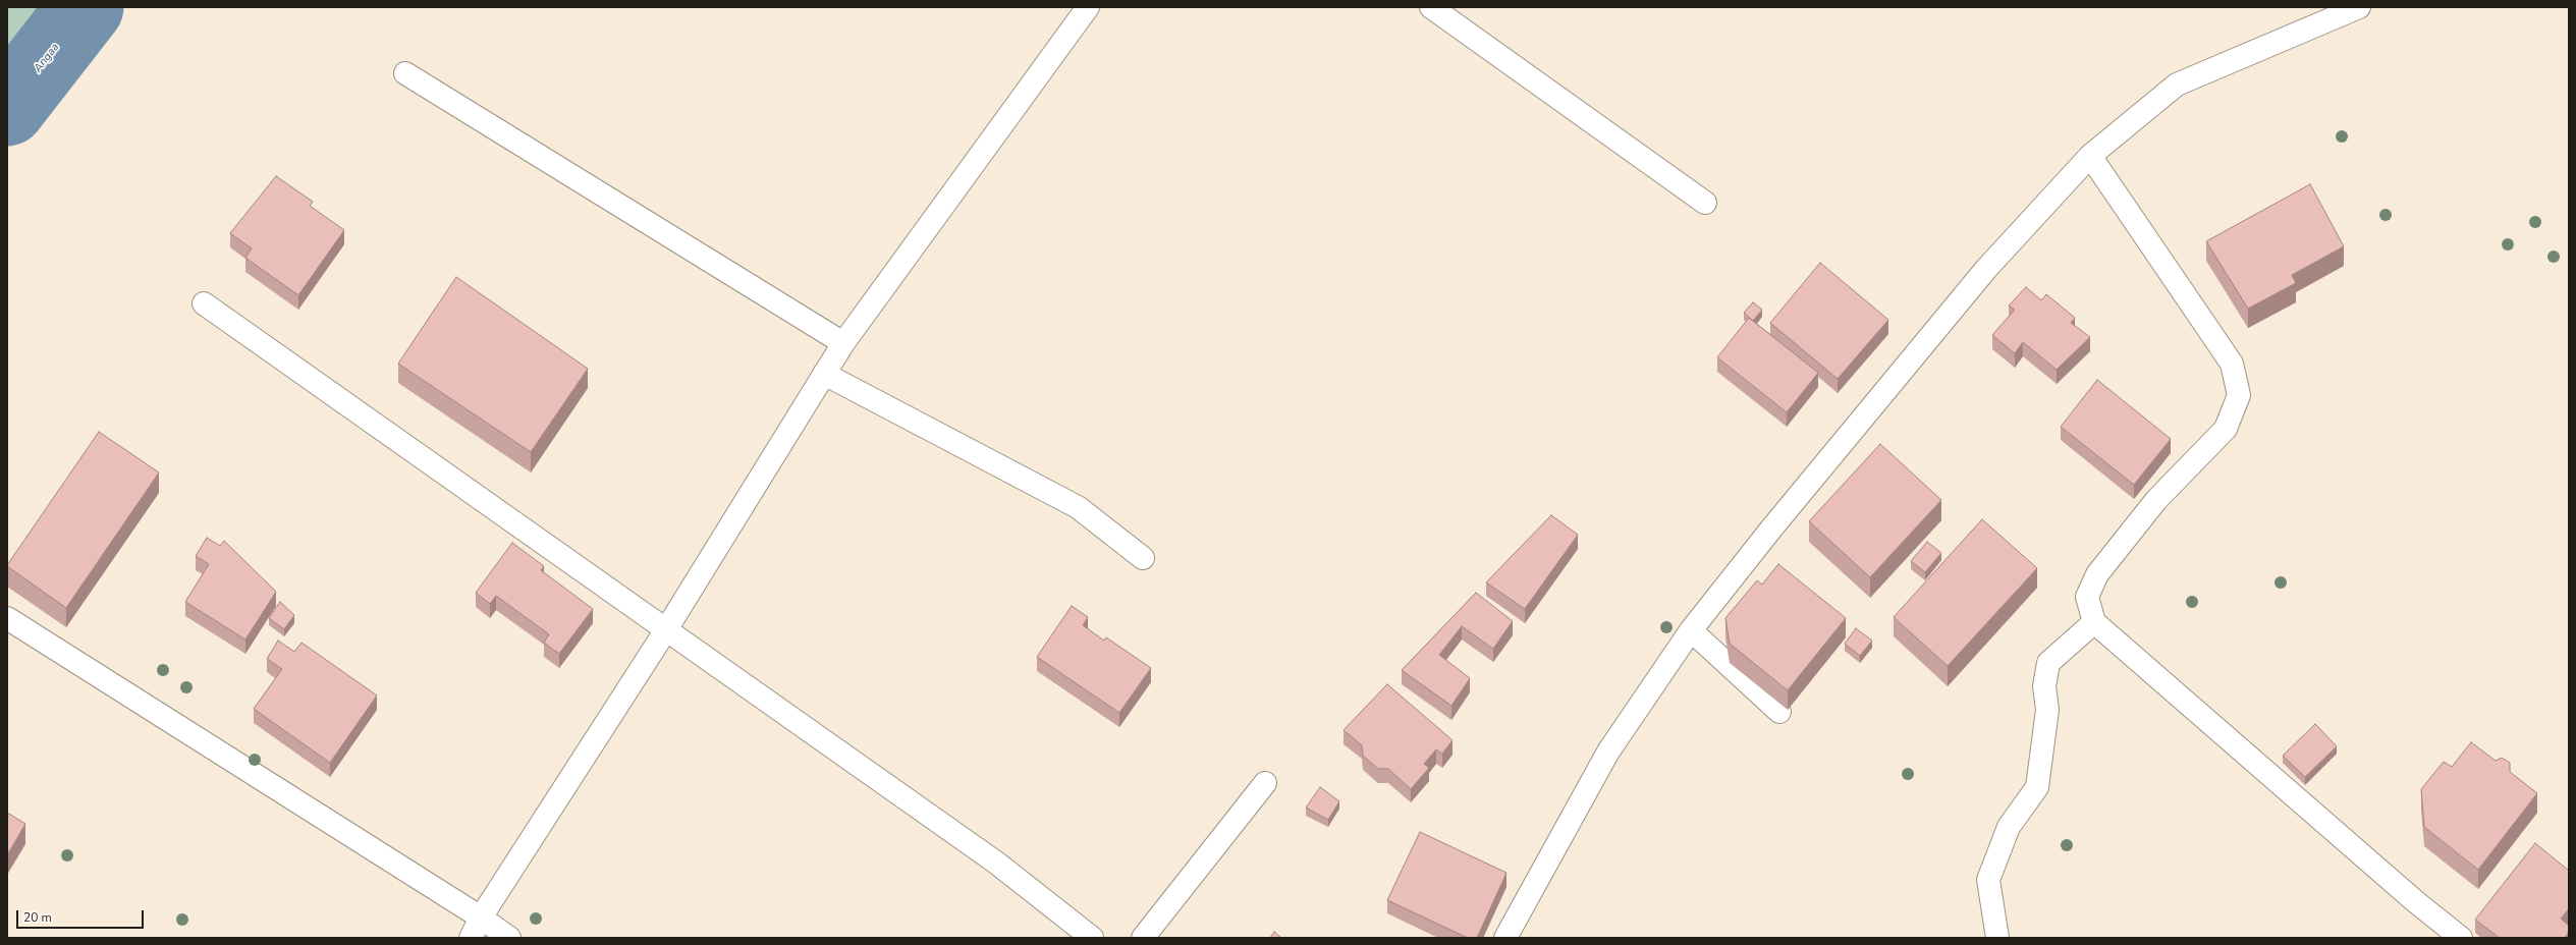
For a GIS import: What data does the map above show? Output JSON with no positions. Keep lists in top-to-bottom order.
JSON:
{
  "water": ["Angaa"],
  "scale_bar": "20 m"
}
